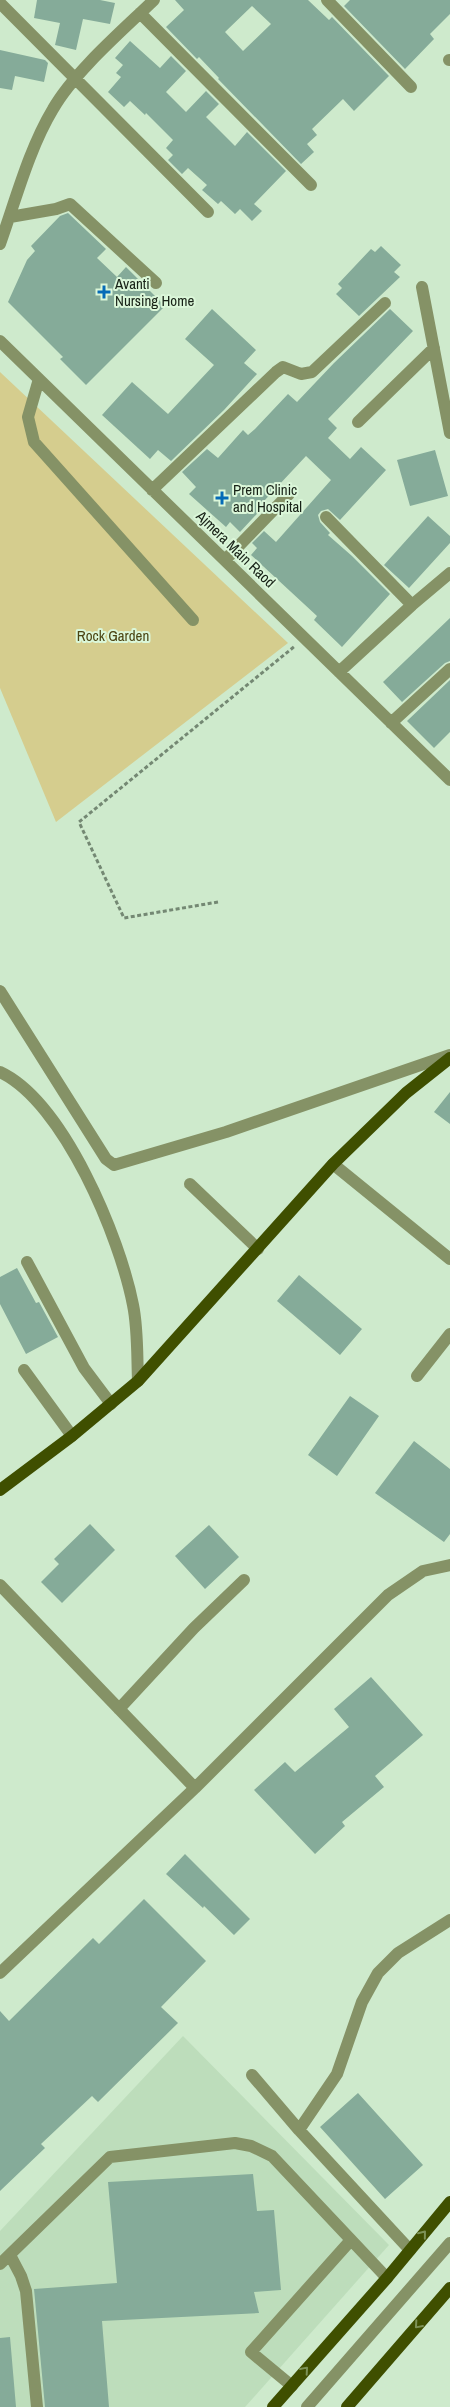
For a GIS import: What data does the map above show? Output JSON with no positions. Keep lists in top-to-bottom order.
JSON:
{
  "streets": {
    "street": ["Ajmera Main Raod"]
  },
  "parks": ["Rock Garden"],
  "places": {
    "health": ["Avanti Nursing Home", "Prem Clinic and Hospital"]
  }
}
